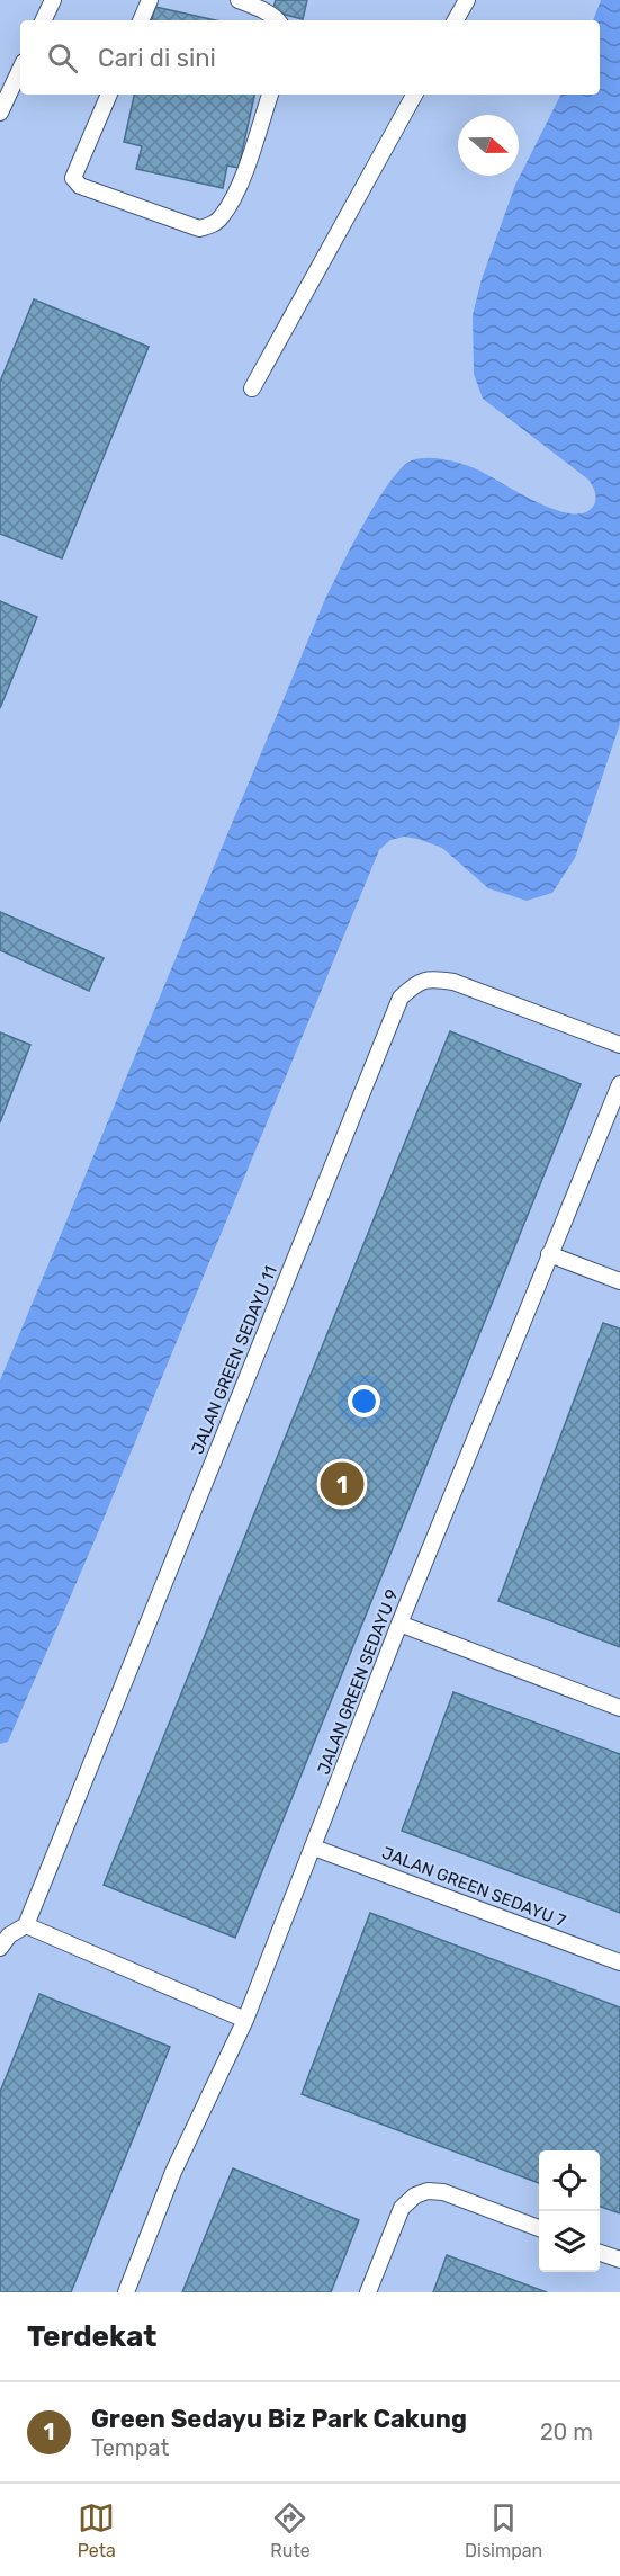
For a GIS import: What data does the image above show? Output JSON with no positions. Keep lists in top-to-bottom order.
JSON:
{
  "streets": {
    "lane": ["JALAN GREEN SEDAYU 11", "JALAN GREEN SEDAYU 9", "JALAN GREEN SEDAYU 7"]
  },
  "crossings": [
    ["JALAN GREEN SEDAYU 9", "JALAN GREEN SEDAYU 7"]
  ],
  "north": "right",
  "page": {
    "search": "Cari di sini",
    "pins": "1",
    "heading": "Terdekat",
    "list": [
      {
        "mark": "1",
        "name": "Green Sedayu Biz Park Cakung",
        "note": "Tempat",
        "value": "20 m"
      }
    ],
    "nav": ["Peta", "Rute", "Disimpan"]
  }
}
